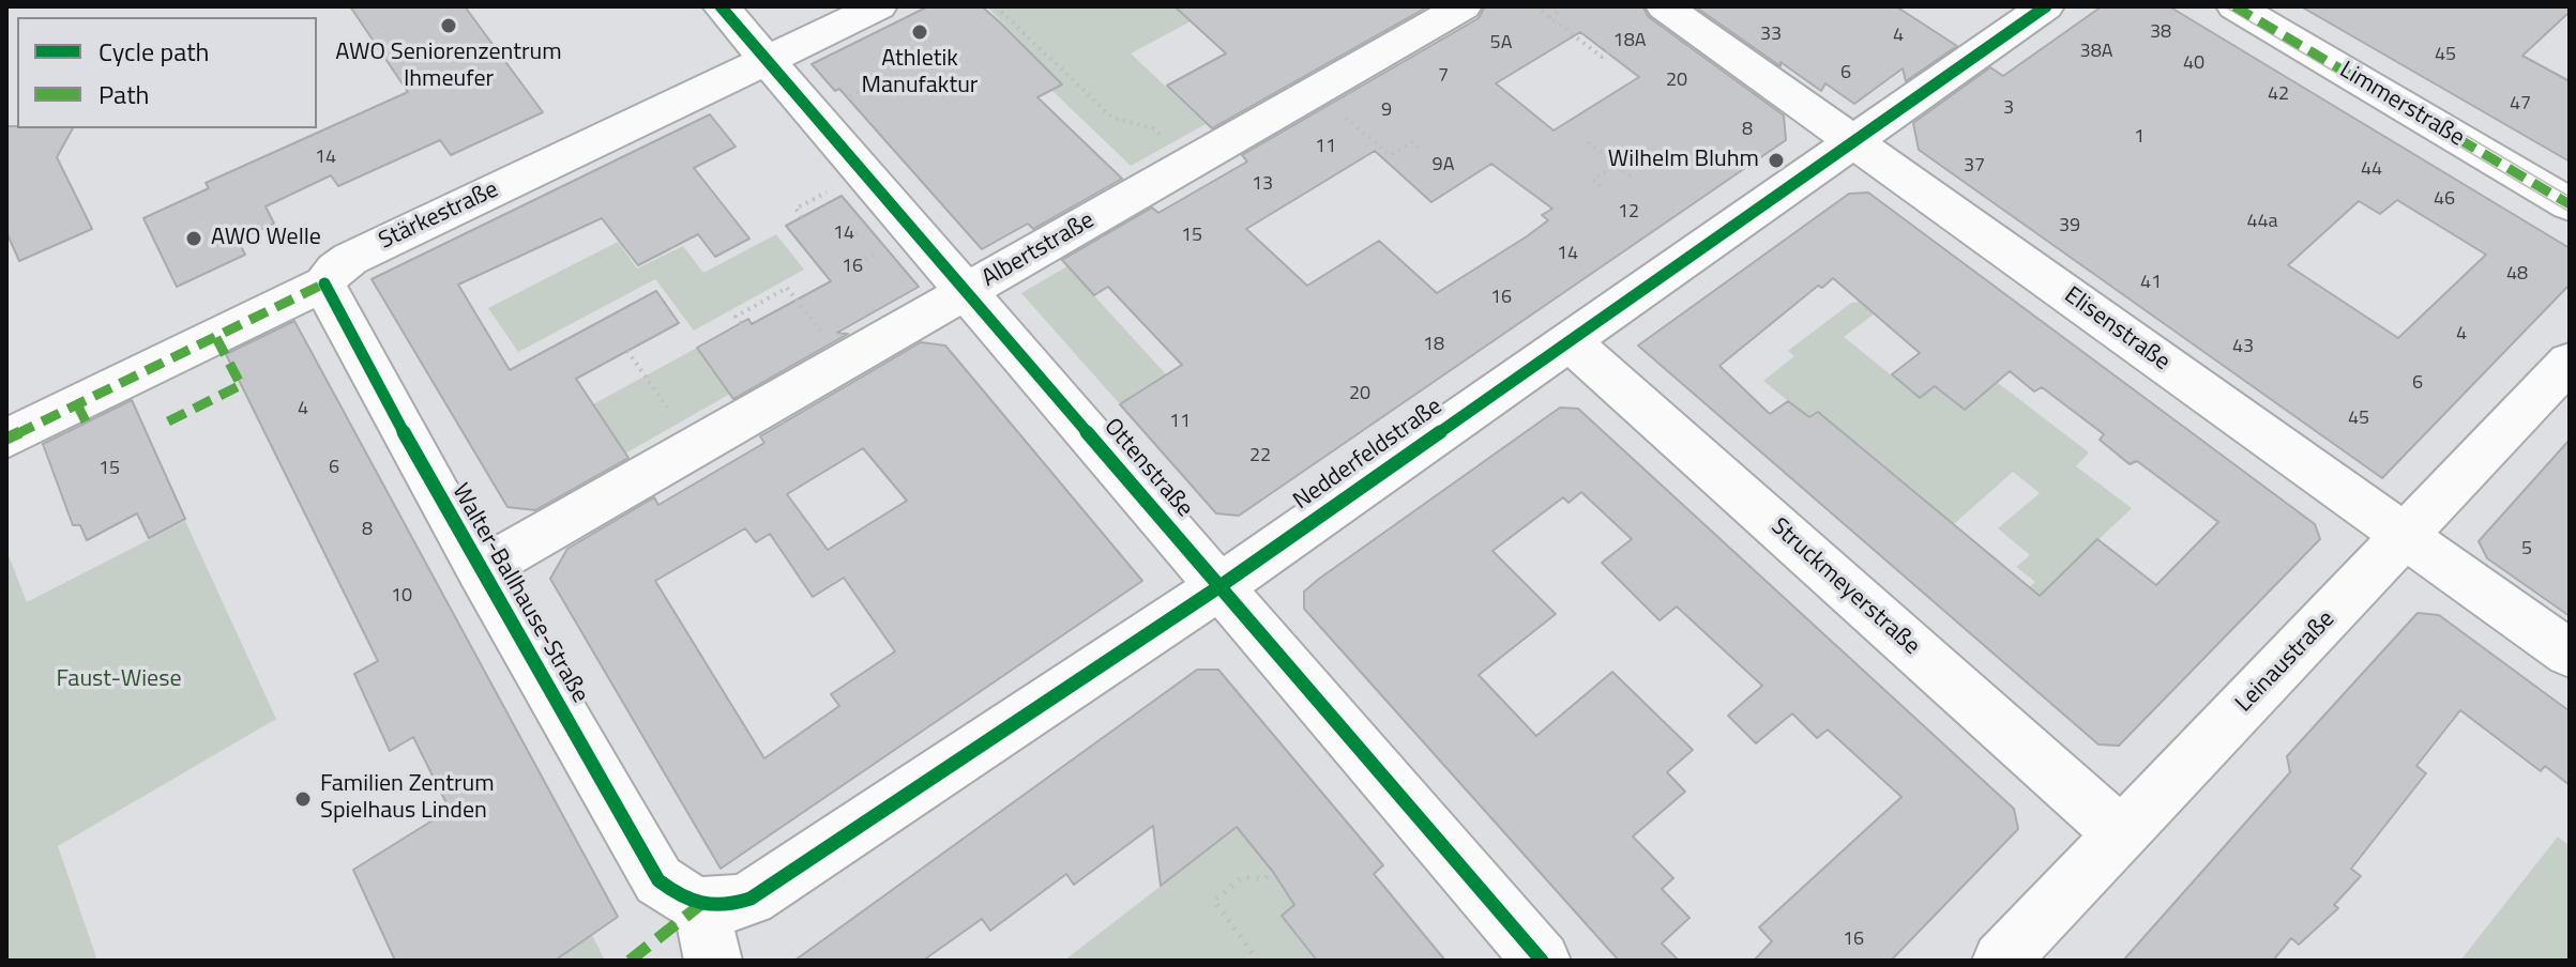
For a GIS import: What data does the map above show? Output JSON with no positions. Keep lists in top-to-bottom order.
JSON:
{
  "streets": {
    "street": [
      "Limmerstraße",
      "Stärkestraße",
      "Albertstraße",
      "Elisenstraße",
      "Nedderfeldstraße",
      "Ottenstraße",
      "Struckmeyerstraße",
      "Walter-Ballhause-Straße",
      "Leinaustraße"
    ]
  },
  "crossings": [
    ["Stärkestraße", "Ottenstraße"],
    ["Stärkestraße", "Walter-Ballhause-Straße"],
    ["Albertstraße", "Ottenstraße"],
    ["Albertstraße", "Walter-Ballhause-Straße"],
    ["Elisenstraße", "Nedderfeldstraße"],
    ["Elisenstraße", "Leinaustraße"],
    ["Nedderfeldstraße", "Ottenstraße"],
    ["Nedderfeldstraße", "Struckmeyerstraße"],
    ["Nedderfeldstraße", "Walter-Ballhause-Straße"],
    ["Struckmeyerstraße", "Leinaustraße"]
  ],
  "parks": ["Faust-Wiese"],
  "places": [
    "AWO Seniorenzentrum Ihmeufer",
    "Athletik Manufaktur",
    "Wilhelm Bluhm",
    "AWO Welle",
    "Familien Zentrum Spielhaus Linden"
  ],
  "house_numbers": [
    "38",
    "33",
    "4",
    "18A",
    "5A",
    "38A",
    "45",
    "40",
    "6",
    "7",
    "20",
    "42",
    "47",
    "3",
    "9",
    "8",
    "1",
    "11",
    "14",
    "9A",
    "37",
    "44",
    "13",
    "46",
    "12",
    "44a",
    "39",
    "14",
    "15",
    "14",
    "16",
    "48",
    "41",
    "16",
    "4",
    "18",
    "43",
    "6",
    "20",
    "4",
    "45",
    "11",
    "22",
    "6",
    "15",
    "8",
    "5",
    "10",
    "16"
  ],
  "legend": ["Cycle path", "Path"]
}
